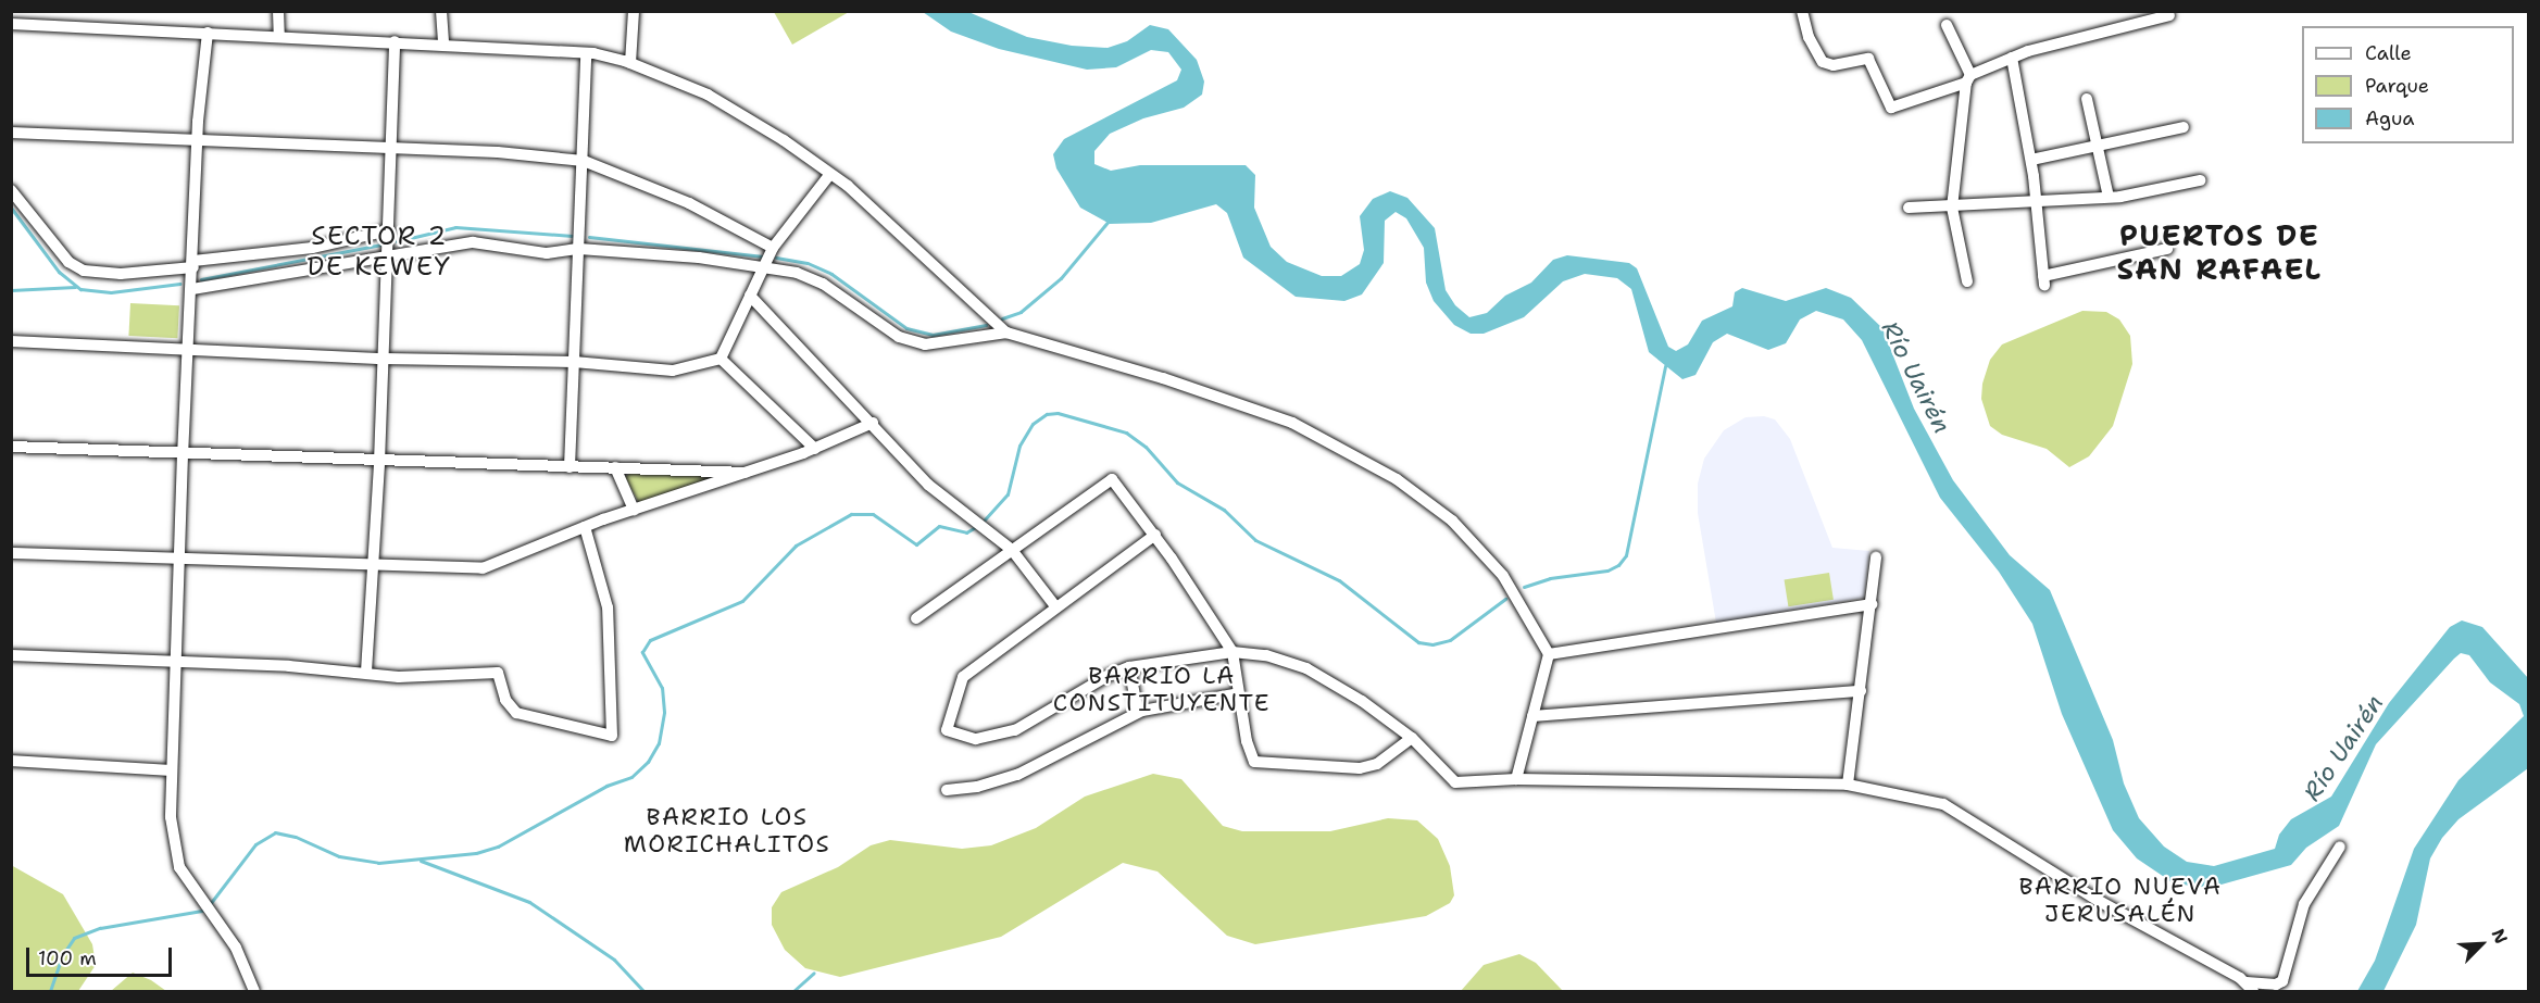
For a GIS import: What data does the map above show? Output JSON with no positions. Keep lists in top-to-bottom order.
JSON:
{
  "districts": [
    "PUERTOS DE SAN RAFAEL",
    "SECTOR 2 DE KEWEY",
    "BARRIO LA CONSTITUYENTE",
    "BARRIO LOS MORICHALITOS",
    "BARRIO NUEVA JERUSALÉN"
  ],
  "water": ["Río Uairén"],
  "legend": ["Calle", "Parque", "Agua"],
  "scale_bar": "100 m",
  "north": "top right"
}
